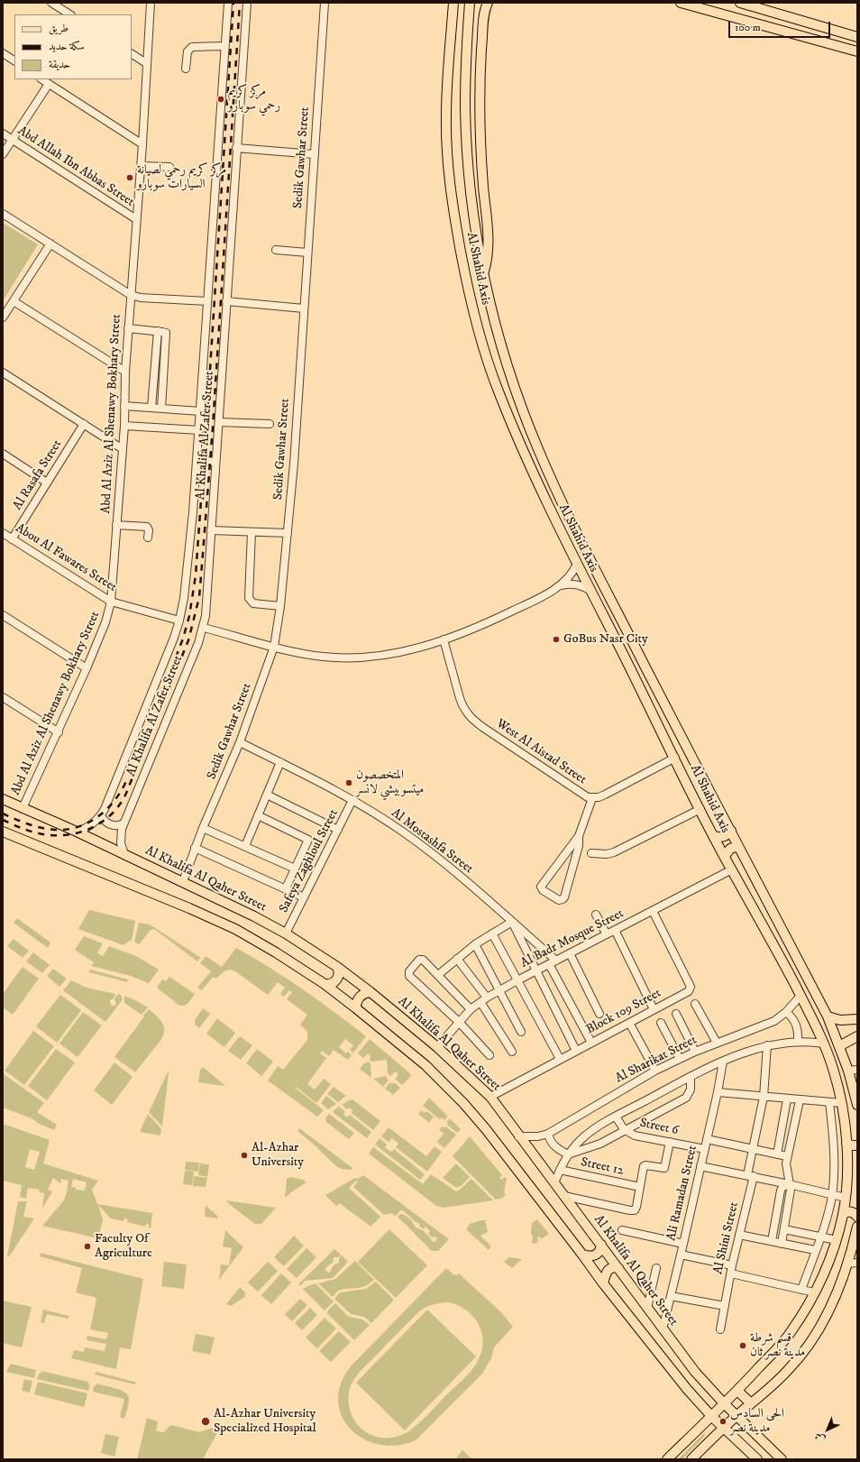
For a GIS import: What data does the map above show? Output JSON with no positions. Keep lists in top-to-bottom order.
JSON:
{
  "streets": {
    "main road": ["Al Shahid Axis", "Al Khalifa Al Qaher Street"],
    "street": [
      "Sedik Gawhar Street",
      "Abd Allah Ibn Abbas Street",
      "Abd Al Aziz Al Shenawy Bokhary Street",
      "Al Khalifa Al Zafer Street",
      "Al Rasafa Street",
      "Abou Al Fawares Street",
      "West Al Aistad Street",
      "Al Mostashfa Street",
      "Safeya Zaghloul Street",
      "Al Badr Mosque Street",
      "Block 109 Street",
      "Al Sharikat Street",
      "Street 6",
      "Street 12",
      "Ali Ramadan Street",
      "Al Shini Street"
    ]
  },
  "crossings": [
    ["Sedik Gawhar Street", "Al Mostashfa Street"],
    ["Sedik Gawhar Street", "Al Khalifa Al Qaher Street"],
    ["Abd Allah Ibn Abbas Street", "Abd Al Aziz Al Shenawy Bokhary Street"],
    ["Al Shahid Axis", "West Al Aistad Street"],
    ["Al Shahid Axis", "Al Khalifa Al Qaher Street"],
    ["Al Shahid Axis", "Al Badr Mosque Street"],
    ["Al Shahid Axis", "Al Sharikat Street"],
    ["Abd Al Aziz Al Shenawy Bokhary Street", "Abou Al Fawares Street"],
    ["Abd Al Aziz Al Shenawy Bokhary Street", "Al Khalifa Al Qaher Street"],
    ["Al Khalifa Al Zafer Street", "Abou Al Fawares Street"],
    ["Al Khalifa Al Zafer Street", "Al Khalifa Al Qaher Street"],
    ["Al Rasafa Street", "Abou Al Fawares Street"],
    ["Al Mostashfa Street", "Safeya Zaghloul Street"],
    ["Al Mostashfa Street", "Al Badr Mosque Street"],
    ["Safeya Zaghloul Street", "Al Khalifa Al Qaher Street"],
    ["Al Khalifa Al Qaher Street", "Al Badr Mosque Street"],
    ["Al Khalifa Al Qaher Street", "Block 109 Street"],
    ["Al Khalifa Al Qaher Street", "Al Sharikat Street"],
    ["Al Khalifa Al Qaher Street", "Ali Ramadan Street"],
    ["Al Badr Mosque Street", "Block 109 Street"],
    ["Street 6", "Ali Ramadan Street"]
  ],
  "places": [
    "مركز كريم رحمي سوبارو",
    "مركز كريم رحمي لصيانة السيارات سوبارو",
    "GoBus Nasr City",
    "المتخصصون ميتسوبيشي لانسر",
    "Al-Azhar University",
    "Faculty Of Agriculture",
    "قسم شرطة مدينة نصر ثان",
    "Al-Azhar University Specialized Hospital",
    "الحى السادس مدينة نصر"
  ],
  "legend": ["طريق", "سكة حديد", "حديقة"],
  "scale_bar": "100 m",
  "north": "bottom left"
}
